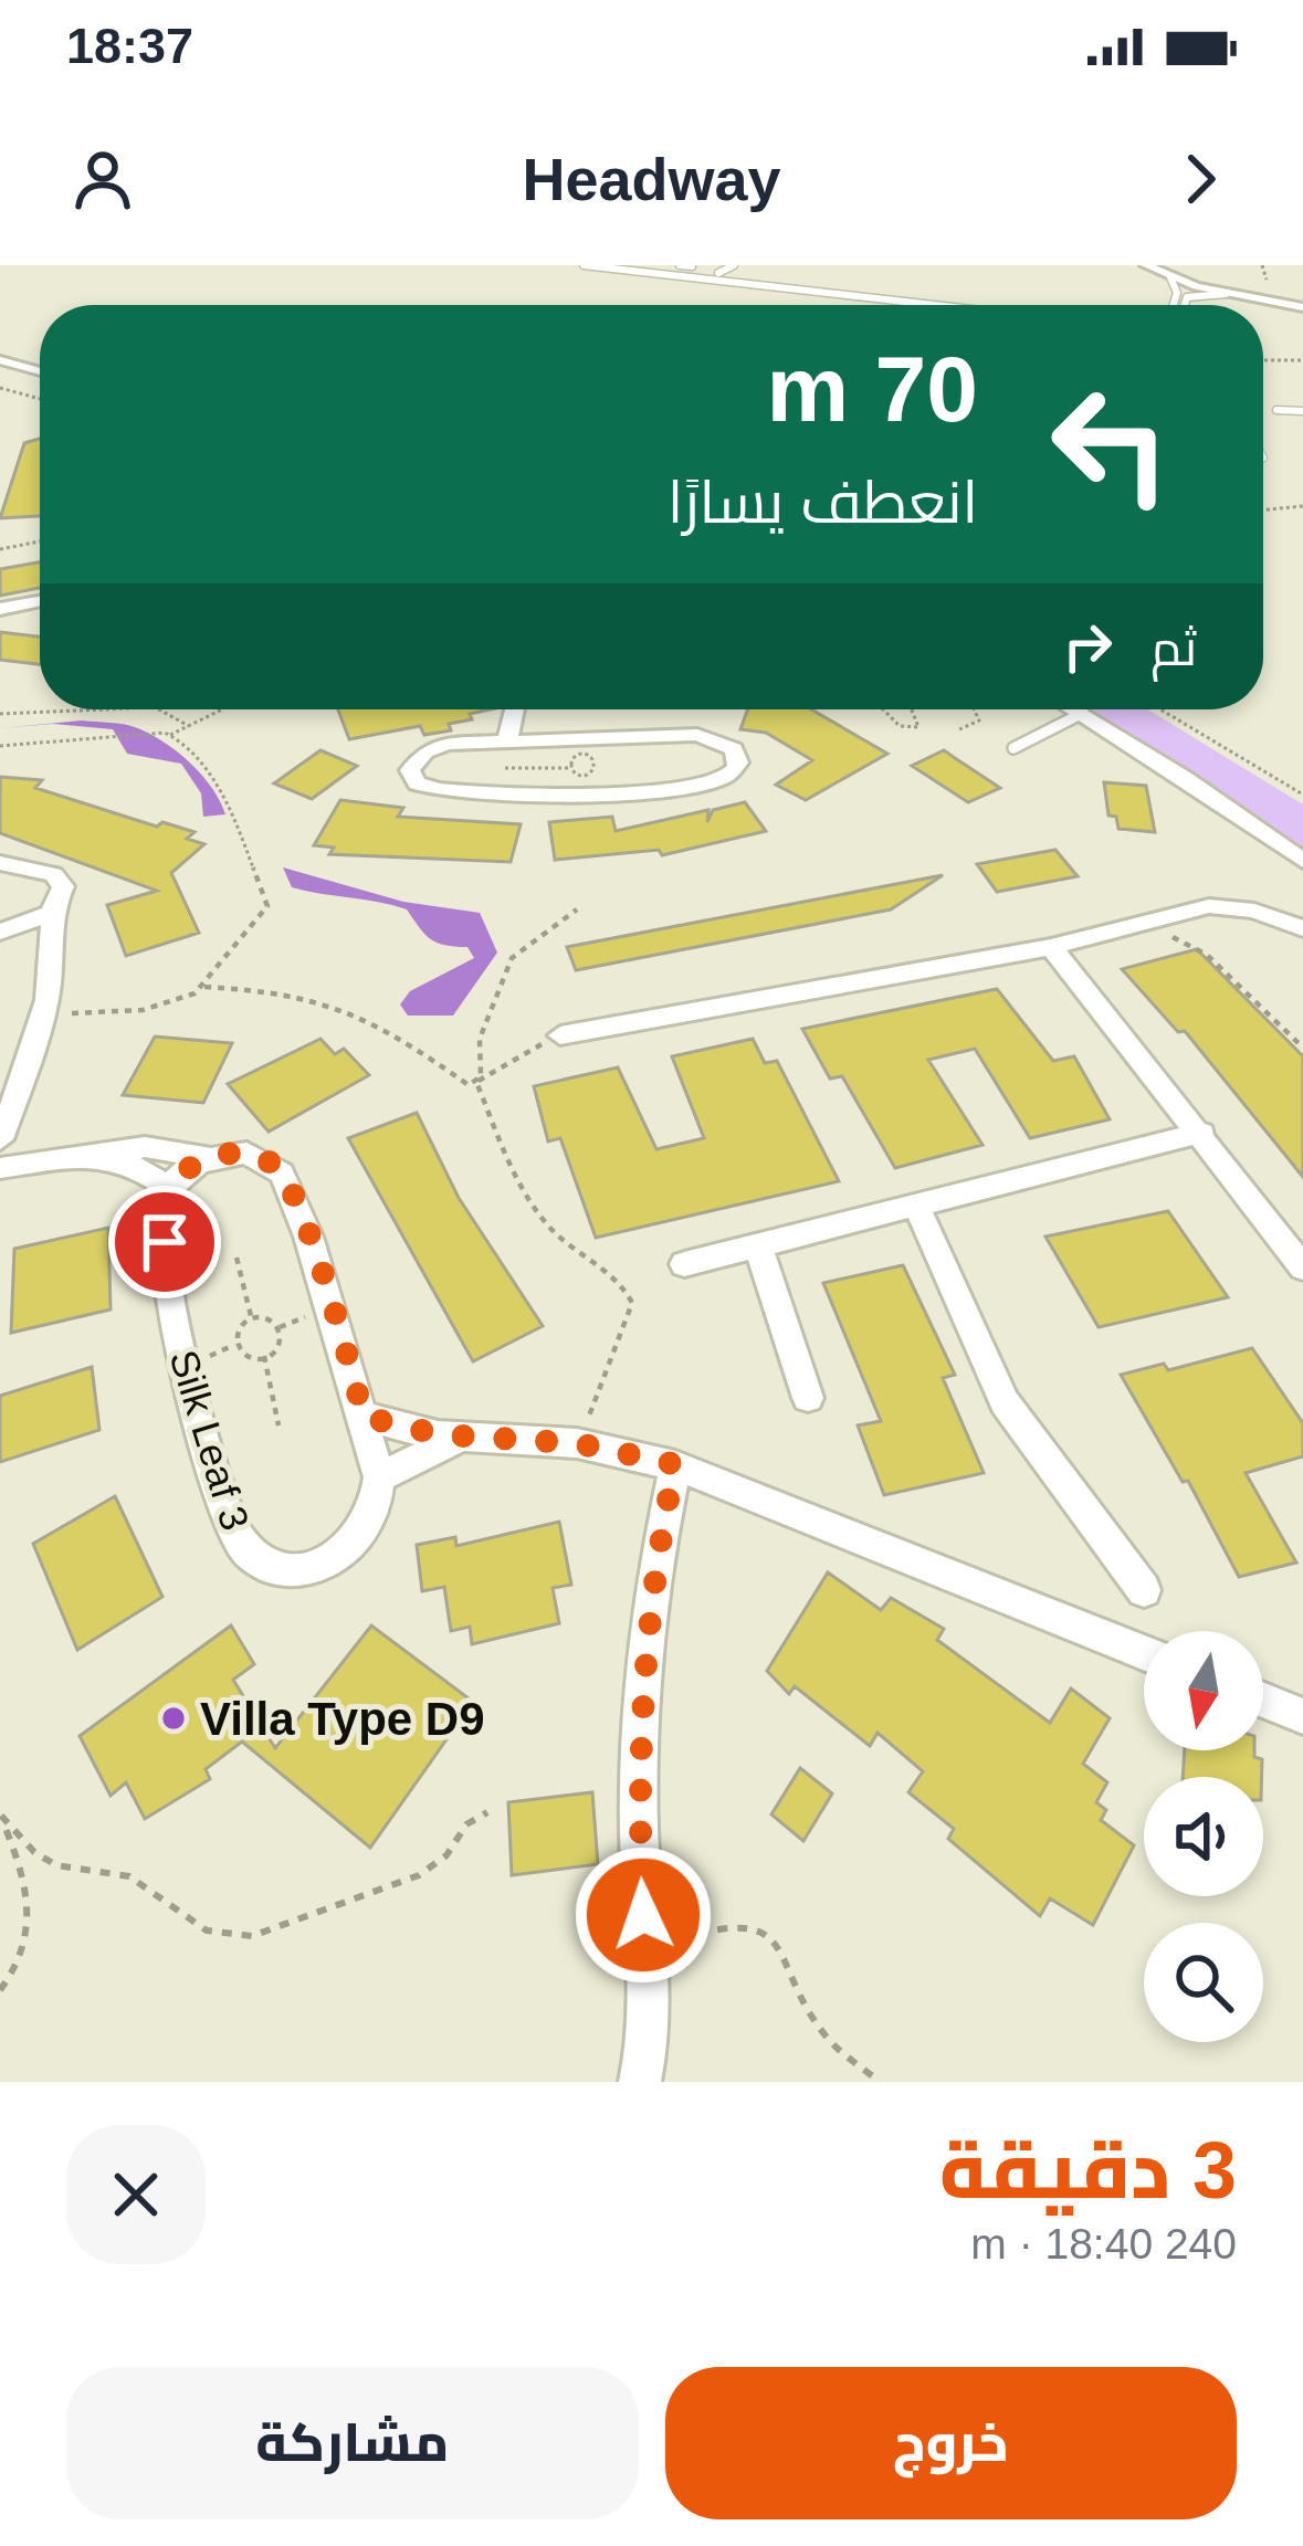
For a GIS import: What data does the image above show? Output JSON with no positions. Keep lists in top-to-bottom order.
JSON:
{
  "streets": {
    "street": ["Silk Leaf 3"]
  },
  "places": ["Villa Type D9"],
  "north": "bottom",
  "page": {
    "status": "18:37",
    "header": "Headway",
    "turn": ["70 m", "انعطف يسارًا"],
    "then": "ثم",
    "heading": ["3 دقيقة", "240 m · 18:40"],
    "buttons": ["خروج", "مشاركة"]
  }
}
